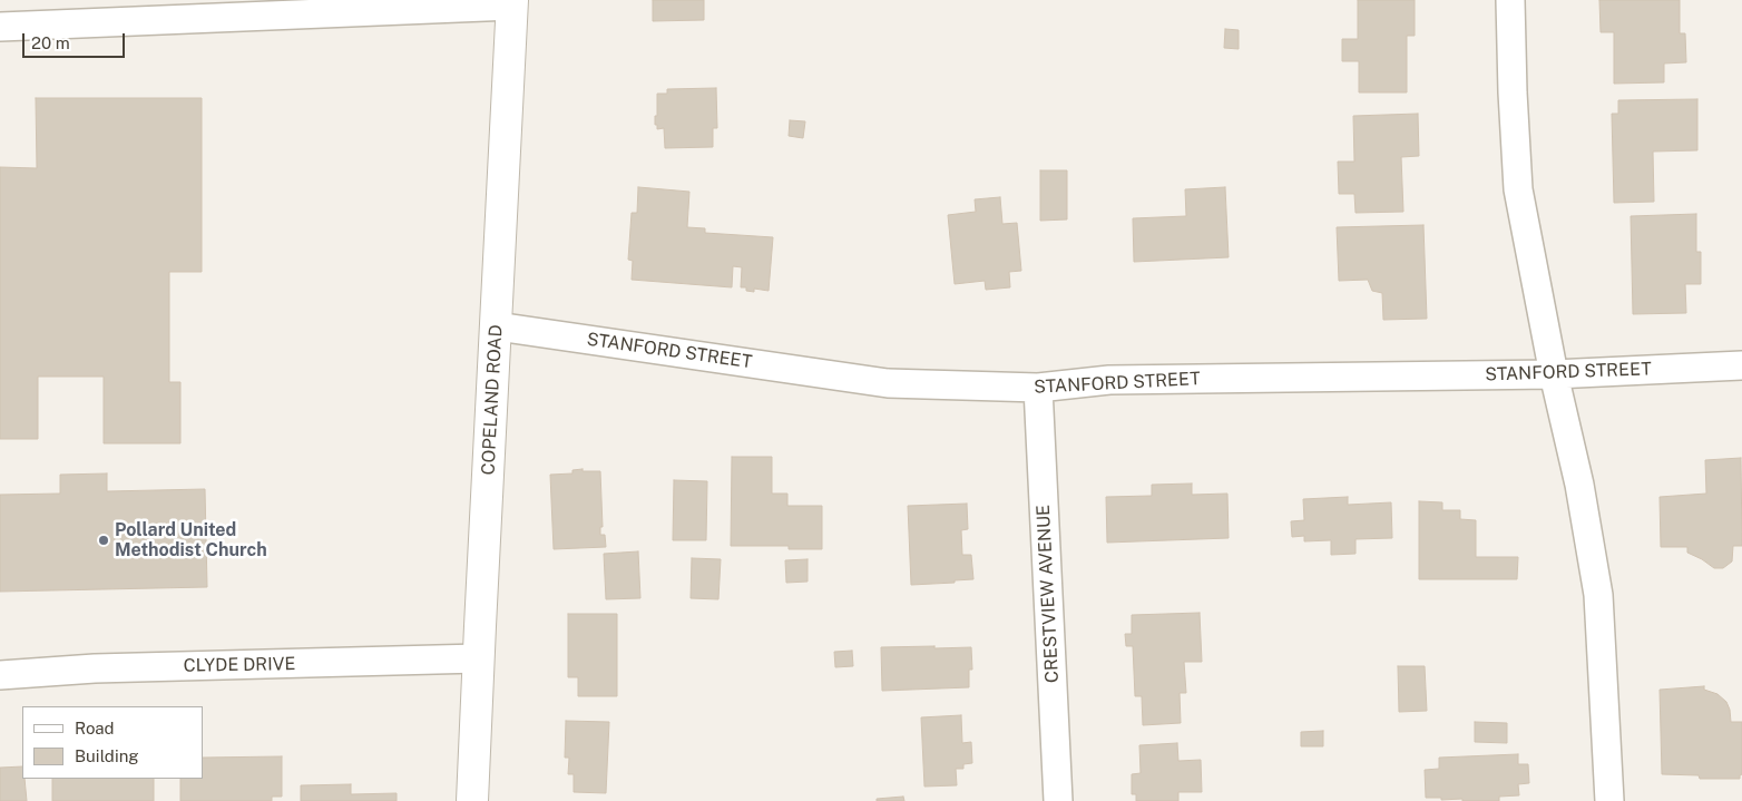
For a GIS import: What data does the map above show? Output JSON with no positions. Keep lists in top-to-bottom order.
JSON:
{
  "streets": {
    "street": [
      "STANFORD STREET",
      "COPELAND ROAD",
      "CRESTVIEW AVENUE",
      "CLYDE DRIVE"
    ]
  },
  "crossings": [
    ["STANFORD STREET", "COPELAND ROAD"],
    ["STANFORD STREET", "CRESTVIEW AVENUE"],
    ["COPELAND ROAD", "CLYDE DRIVE"]
  ],
  "places": ["Pollard United Methodist Church"],
  "legend": ["Road", "Building"],
  "scale_bar": "20 m"
}
